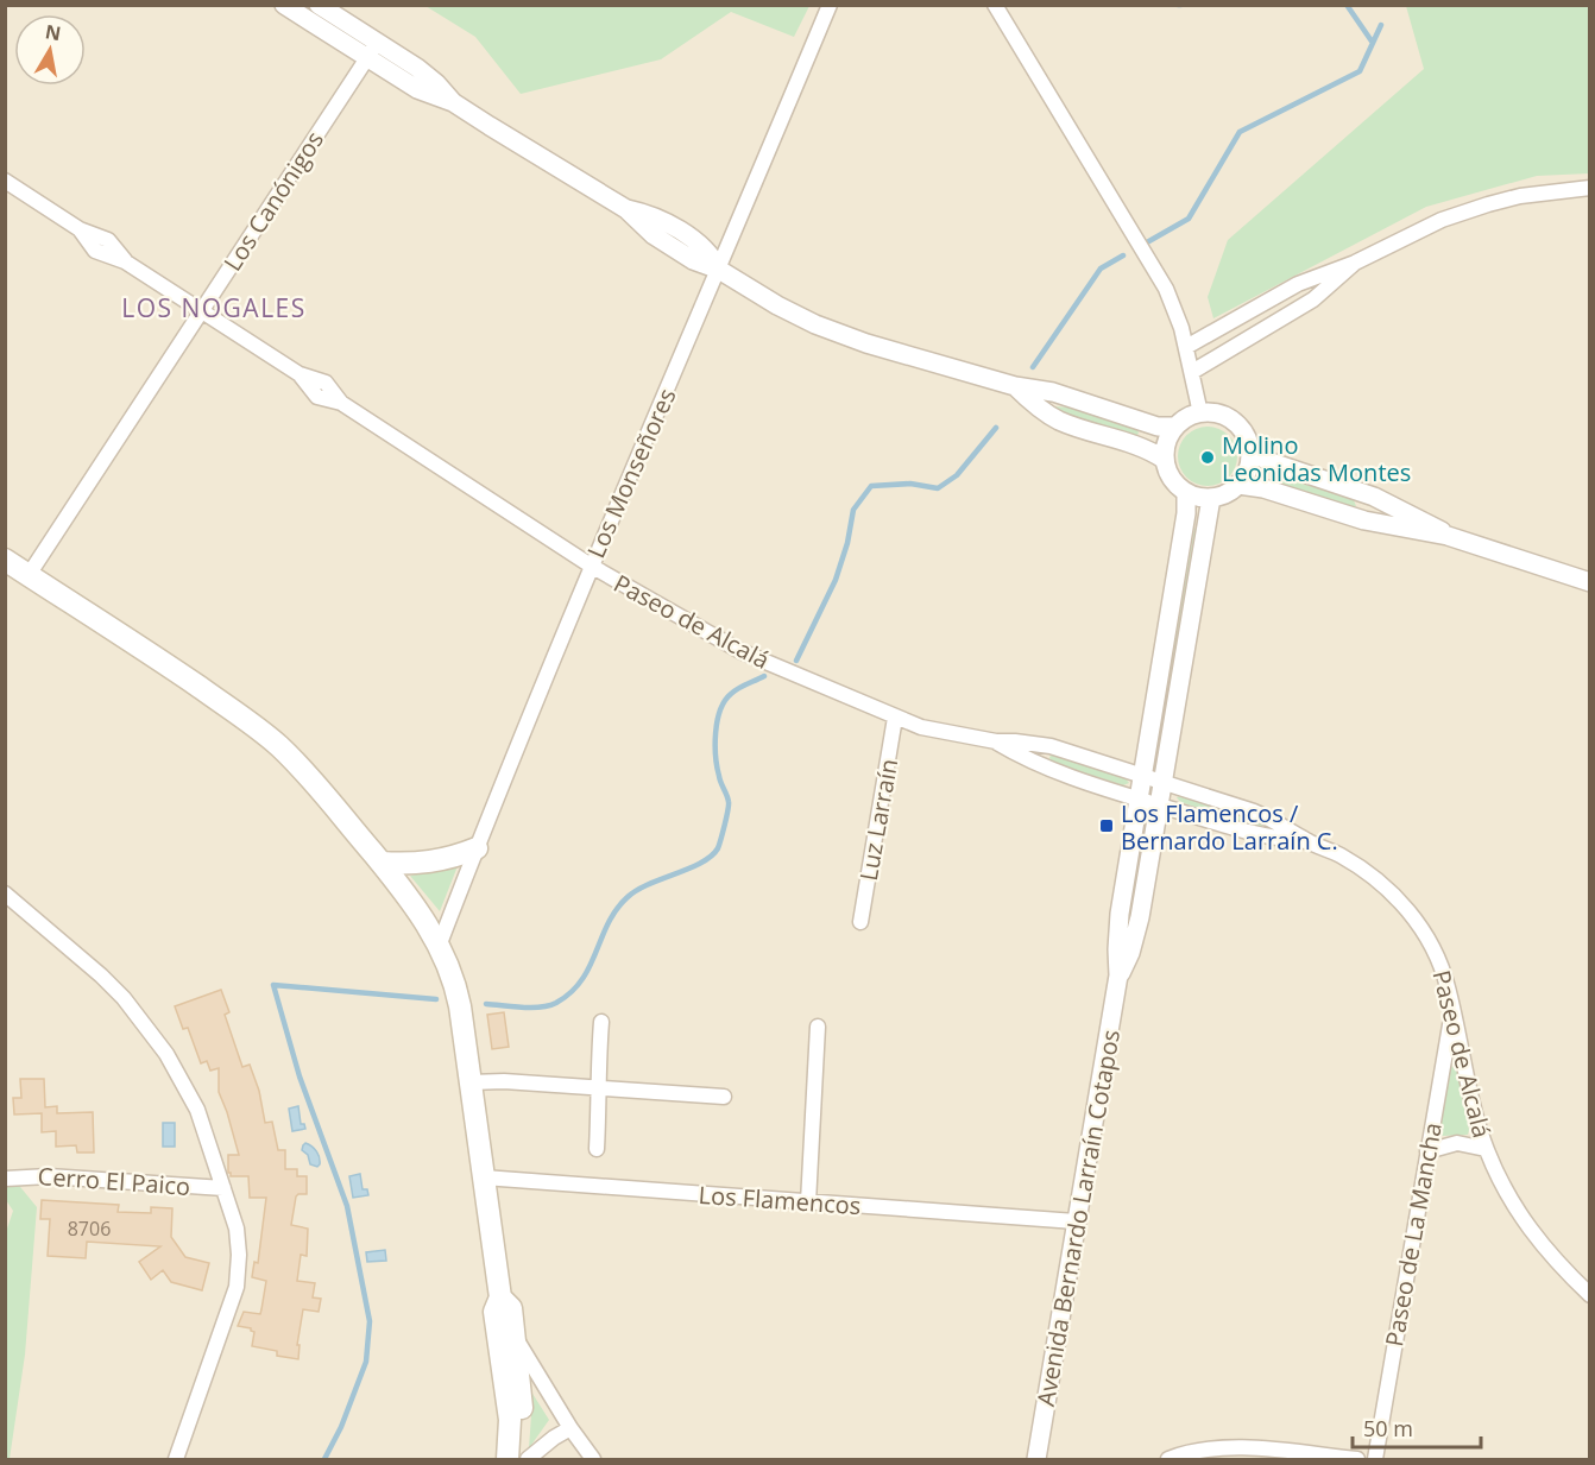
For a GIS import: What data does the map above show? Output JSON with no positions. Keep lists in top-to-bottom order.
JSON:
{
  "streets": {
    "street": [
      "Los Canónigos",
      "Los Monseñores",
      "Paseo de Alcalá",
      "Luz Larraín",
      "Cerro El Paico",
      "Los Flamencos",
      "Avenida Bernardo Larraín Cotapos",
      "Paseo de La Mancha"
    ]
  },
  "crossings": [
    ["Los Canónigos", "Paseo de Alcalá"],
    ["Los Monseñores", "Paseo de Alcalá"],
    ["Paseo de Alcalá", "Luz Larraín"],
    ["Paseo de Alcalá", "Avenida Bernardo Larraín Cotapos"],
    ["Paseo de Alcalá", "Paseo de La Mancha"],
    ["Los Flamencos", "Avenida Bernardo Larraín Cotapos"]
  ],
  "districts": ["LOS NOGALES"],
  "places": {
    "other": ["Molino Leonidas Montes"],
    "transit": ["Los Flamencos / Bernardo Larraín C."]
  },
  "house_numbers": ["8706"],
  "scale_bar": "50 m",
  "north": "top"
}
